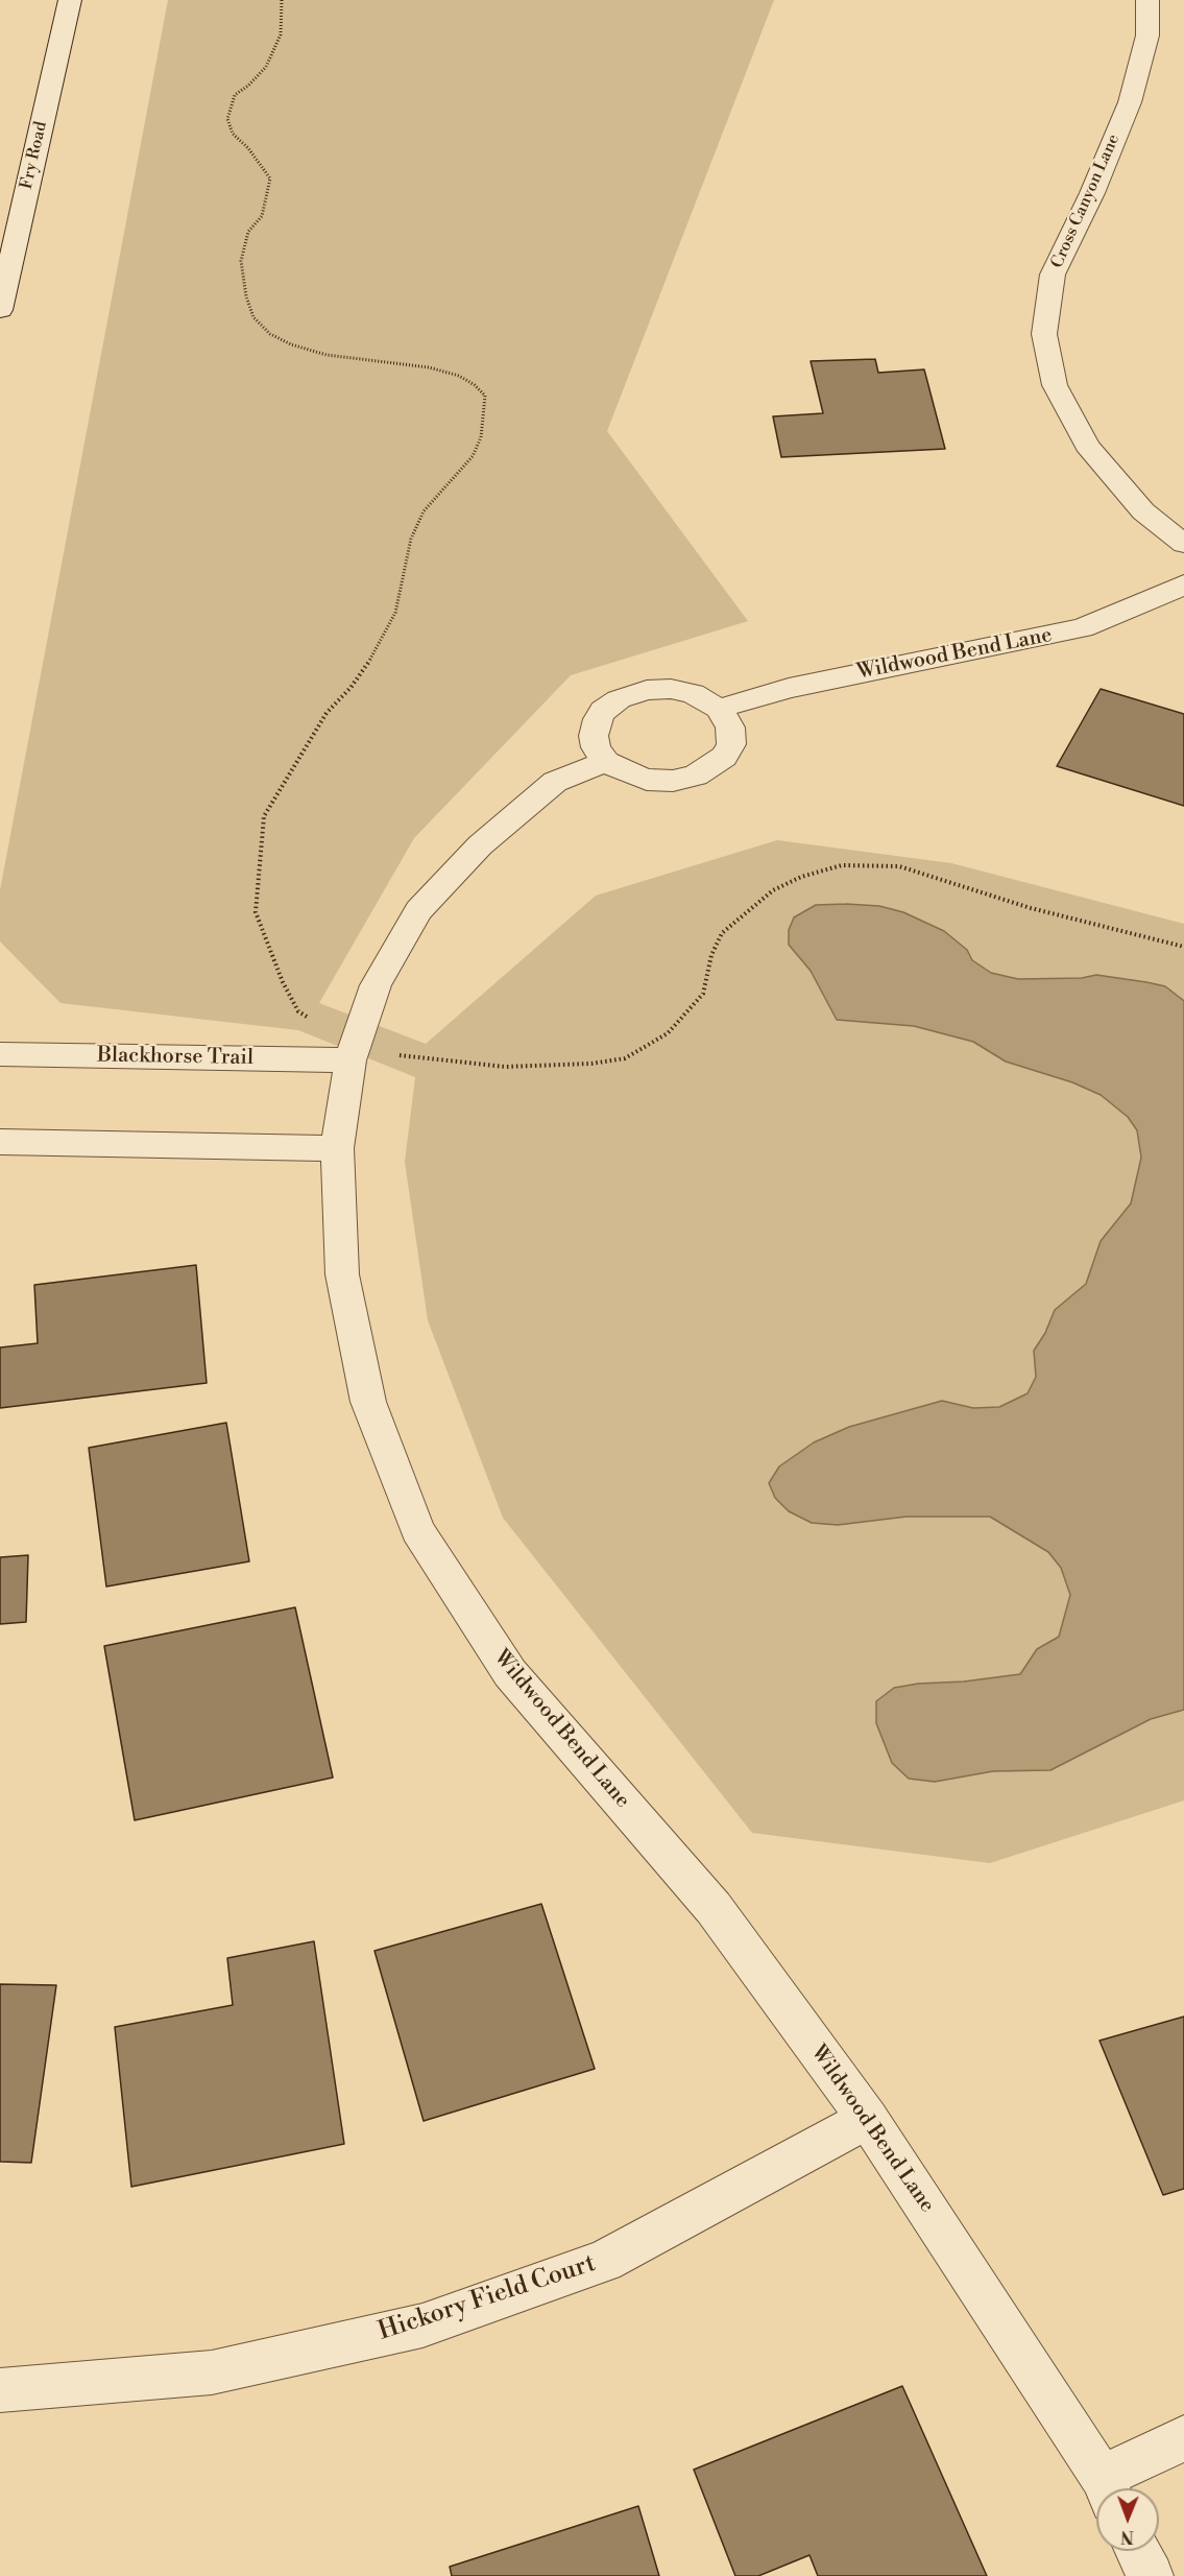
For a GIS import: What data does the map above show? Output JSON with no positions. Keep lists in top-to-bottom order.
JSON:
{
  "streets": {
    "street": [
      "Fry Road",
      "Cross Canyon Lane",
      "Wildwood Bend Lane",
      "Blackhorse Trail",
      "Hickory Field Court"
    ]
  },
  "crossings": [
    ["Wildwood Bend Lane", "Blackhorse Trail"],
    ["Wildwood Bend Lane", "Hickory Field Court"]
  ],
  "north": "bottom"
}
